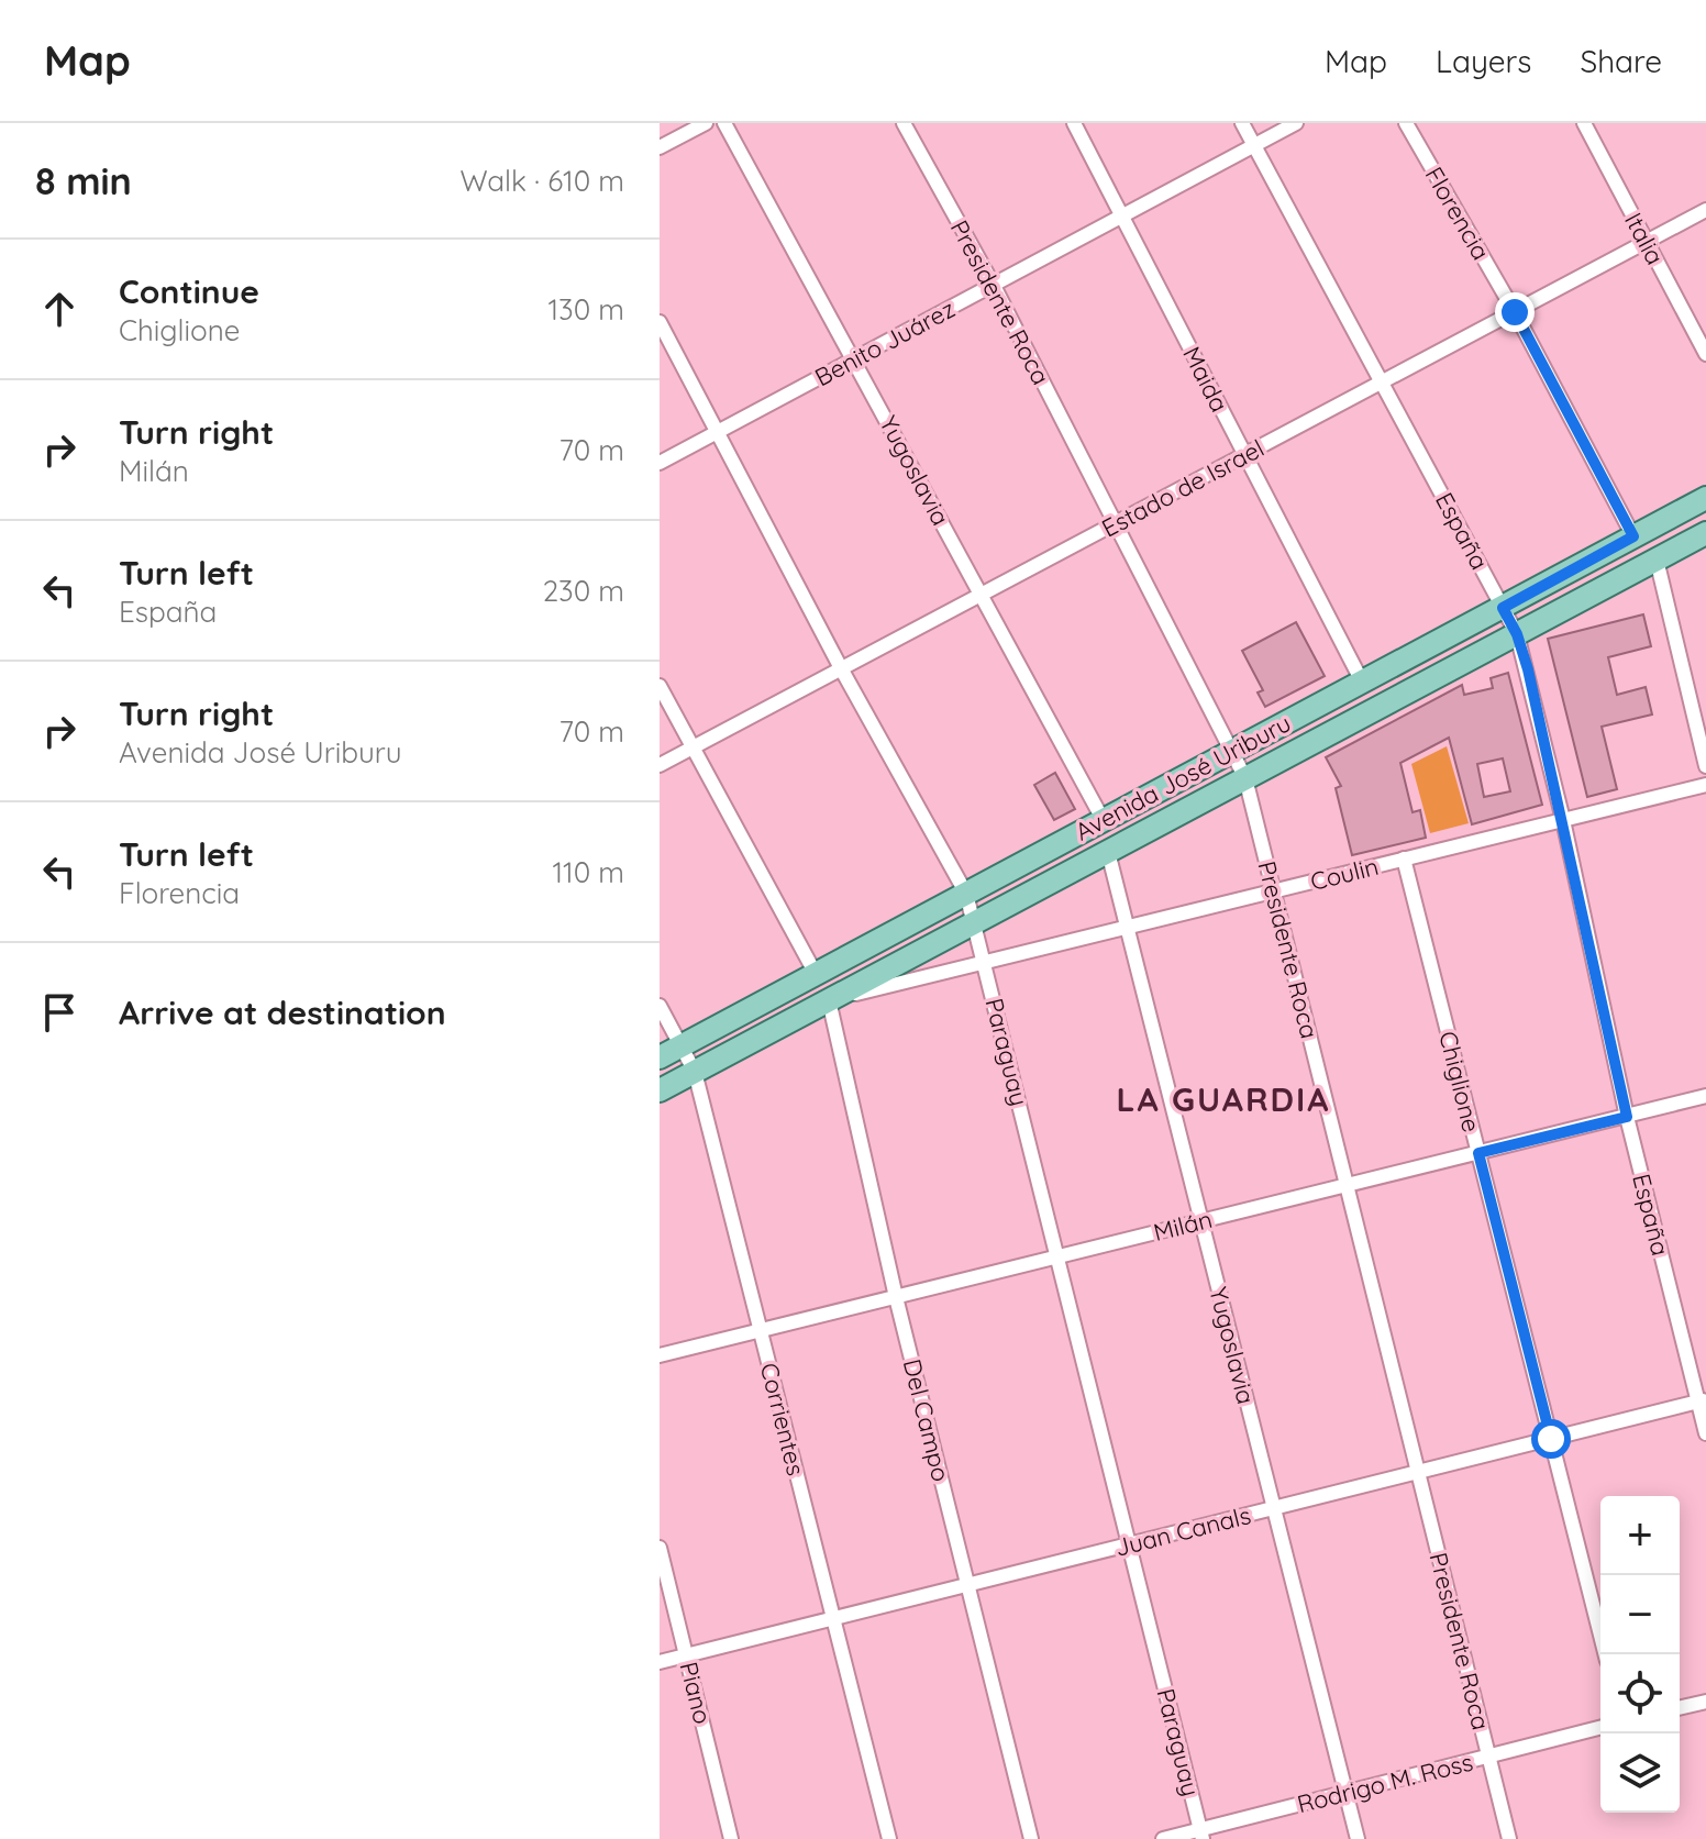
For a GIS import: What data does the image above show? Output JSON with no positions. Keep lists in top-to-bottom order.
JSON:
{
  "streets": {
    "main road": ["Avenida José Uriburu"],
    "street": [
      "Florencia",
      "Italia",
      "Presidente Roca",
      "Benito Juárez",
      "Maida",
      "Yugoslavia",
      "Estado de Israel",
      "España",
      "Coulin",
      "Paraguay",
      "Chiglione",
      "Milán",
      "Corrientes",
      "Del Campo",
      "Juan Canals",
      "Piano",
      "Rodrigo M. Ross"
    ]
  },
  "crossings": [
    ["Florencia", "Estado de Israel"],
    ["Florencia", "Avenida José Uriburu"],
    ["Italia", "Estado de Israel"],
    ["Presidente Roca", "Benito Juárez"],
    ["Presidente Roca", "Estado de Israel"],
    ["Presidente Roca", "Avenida José Uriburu"],
    ["Presidente Roca", "Coulin"],
    ["Presidente Roca", "Milán"],
    ["Presidente Roca", "Juan Canals"],
    ["Presidente Roca", "Rodrigo M. Ross"],
    ["Benito Juárez", "Maida"],
    ["Benito Juárez", "Yugoslavia"],
    ["Benito Juárez", "España"],
    ["Benito Juárez", "Paraguay"],
    ["Maida", "Estado de Israel"],
    ["Maida", "Avenida José Uriburu"],
    ["Yugoslavia", "Estado de Israel"],
    ["Yugoslavia", "Avenida José Uriburu"],
    ["Yugoslavia", "Coulin"],
    ["Yugoslavia", "Milán"],
    ["Yugoslavia", "Juan Canals"],
    ["Yugoslavia", "Rodrigo M. Ross"],
    ["Estado de Israel", "España"],
    ["Estado de Israel", "Paraguay"],
    ["España", "Avenida José Uriburu"],
    ["España", "Coulin"],
    ["España", "Milán"],
    ["España", "Juan Canals"],
    ["Avenida José Uriburu", "Coulin"],
    ["Avenida José Uriburu", "Paraguay"],
    ["Avenida José Uriburu", "Corrientes"],
    ["Avenida José Uriburu", "Del Campo"],
    ["Coulin", "Paraguay"],
    ["Coulin", "Chiglione"],
    ["Coulin", "Del Campo"],
    ["Paraguay", "Milán"],
    ["Paraguay", "Juan Canals"],
    ["Paraguay", "Rodrigo M. Ross"],
    ["Chiglione", "Milán"],
    ["Chiglione", "Juan Canals"],
    ["Milán", "Corrientes"],
    ["Milán", "Del Campo"],
    ["Corrientes", "Juan Canals"],
    ["Del Campo", "Juan Canals"],
    ["Juan Canals", "Piano"]
  ],
  "districts": ["LA GUARDIA"],
  "page": {
    "header": "Map",
    "nav": ["Map", "Layers", "Share"],
    "heading": ["8 min", "Walk · 610 m"],
    "list": [
      ["Continue", "Chiglione", "130 m"],
      ["Turn right", "Milán", "70 m"],
      ["Turn left", "España", "230 m"],
      ["Turn right", "Avenida José Uriburu", "70 m"],
      ["Turn left", "Florencia", "110 m"],
      "Arrive at destination"
    ],
    "map_buttons": ["+", "−"]
  }
}
